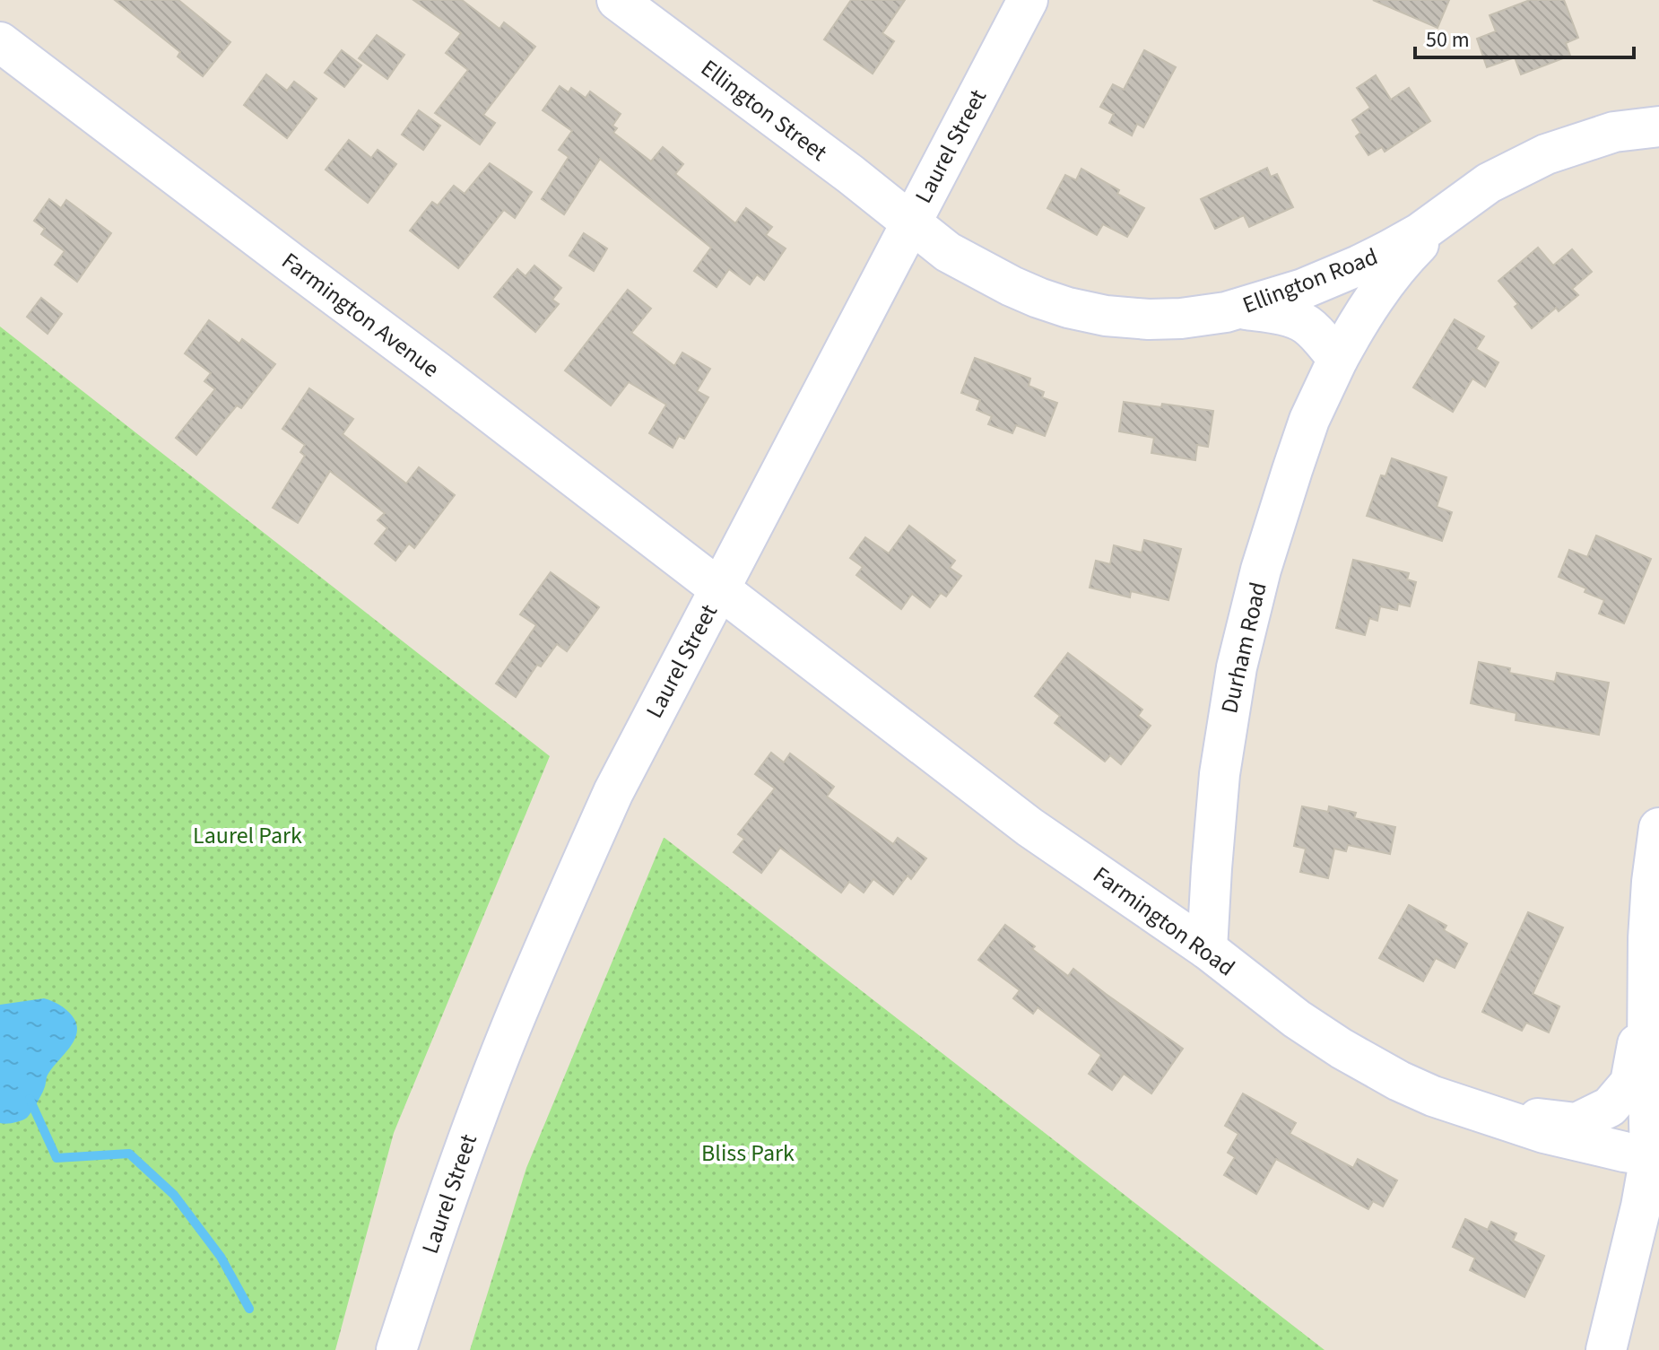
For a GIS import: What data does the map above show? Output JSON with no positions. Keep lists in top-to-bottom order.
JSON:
{
  "streets": {
    "street": [
      "Ellington Street",
      "Laurel Street",
      "Ellington Road",
      "Farmington Avenue",
      "Durham Road",
      "Farmington Road"
    ]
  },
  "crossings": [
    ["Ellington Street", "Laurel Street"],
    ["Ellington Street", "Ellington Road"],
    ["Laurel Street", "Ellington Road"],
    ["Laurel Street", "Farmington Avenue"],
    ["Laurel Street", "Farmington Road"],
    ["Ellington Road", "Durham Road"],
    ["Farmington Avenue", "Farmington Road"],
    ["Durham Road", "Farmington Road"]
  ],
  "parks": ["Laurel Park", "Bliss Park"],
  "scale_bar": "50 m"
}
